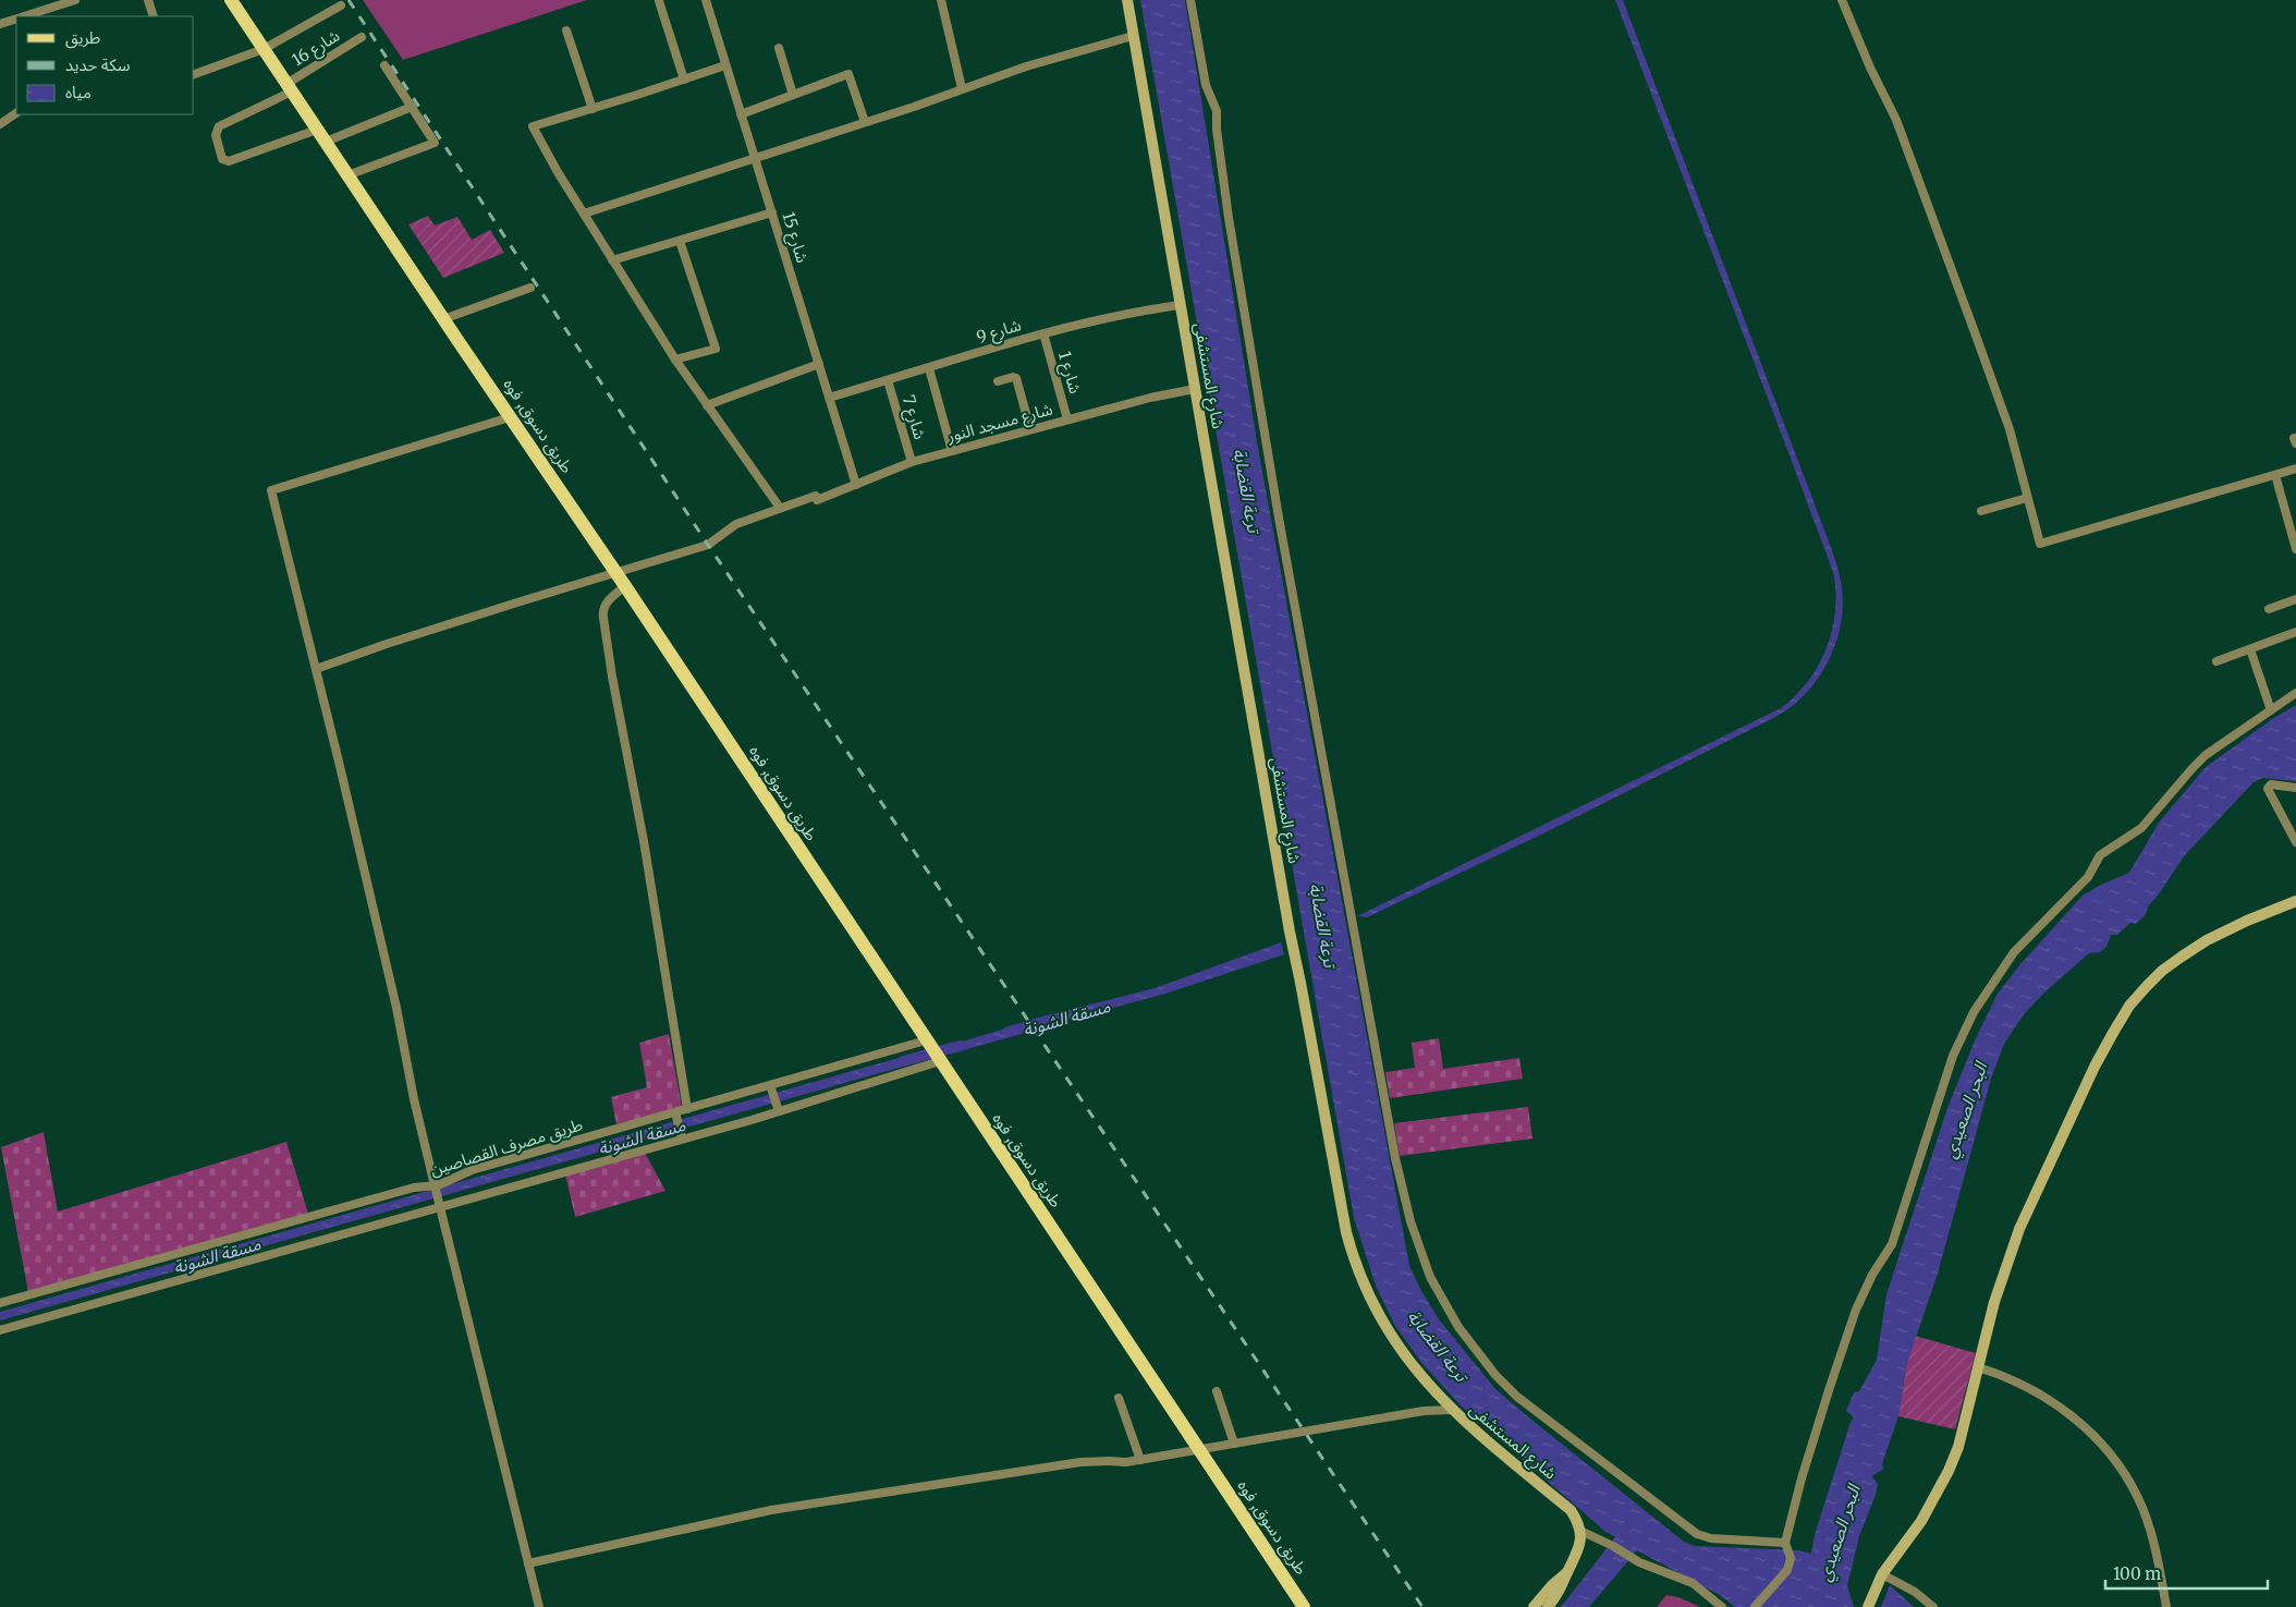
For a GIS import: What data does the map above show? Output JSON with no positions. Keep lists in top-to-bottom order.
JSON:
{
  "streets": {
    "main road": ["شارع المستشفى", "طريق دسوق, فوه"],
    "street": [
      "شارع 16",
      "شارع 15",
      "شارع 9",
      "شارع 1",
      "شارع 7",
      "شارع مسجد النور",
      "طريق مصرف القصاصين"
    ]
  },
  "crossings": [
    ["شارع 16", "طريق دسوق, فوه"],
    ["شارع 15", "شارع 9"],
    ["شارع 15", "شارع مسجد النور"],
    ["شارع 9", "شارع 1"],
    ["شارع 9", "شارع المستشفى"],
    ["شارع 9", "شارع 7"],
    ["شارع 1", "شارع مسجد النور"],
    ["شارع المستشفى", "شارع مسجد النور"],
    ["شارع 7", "شارع مسجد النور"],
    ["شارع مسجد النور", "طريق دسوق, فوه"],
    ["طريق دسوق, فوه", "طريق مصرف القصاصين"]
  ],
  "water": ["ترعة القضابة", "مسقة الشونة", "البحر الصعيدي"],
  "legend": ["طريق", "سكة حديد", "مياه"],
  "scale_bar": "100 m"
}
